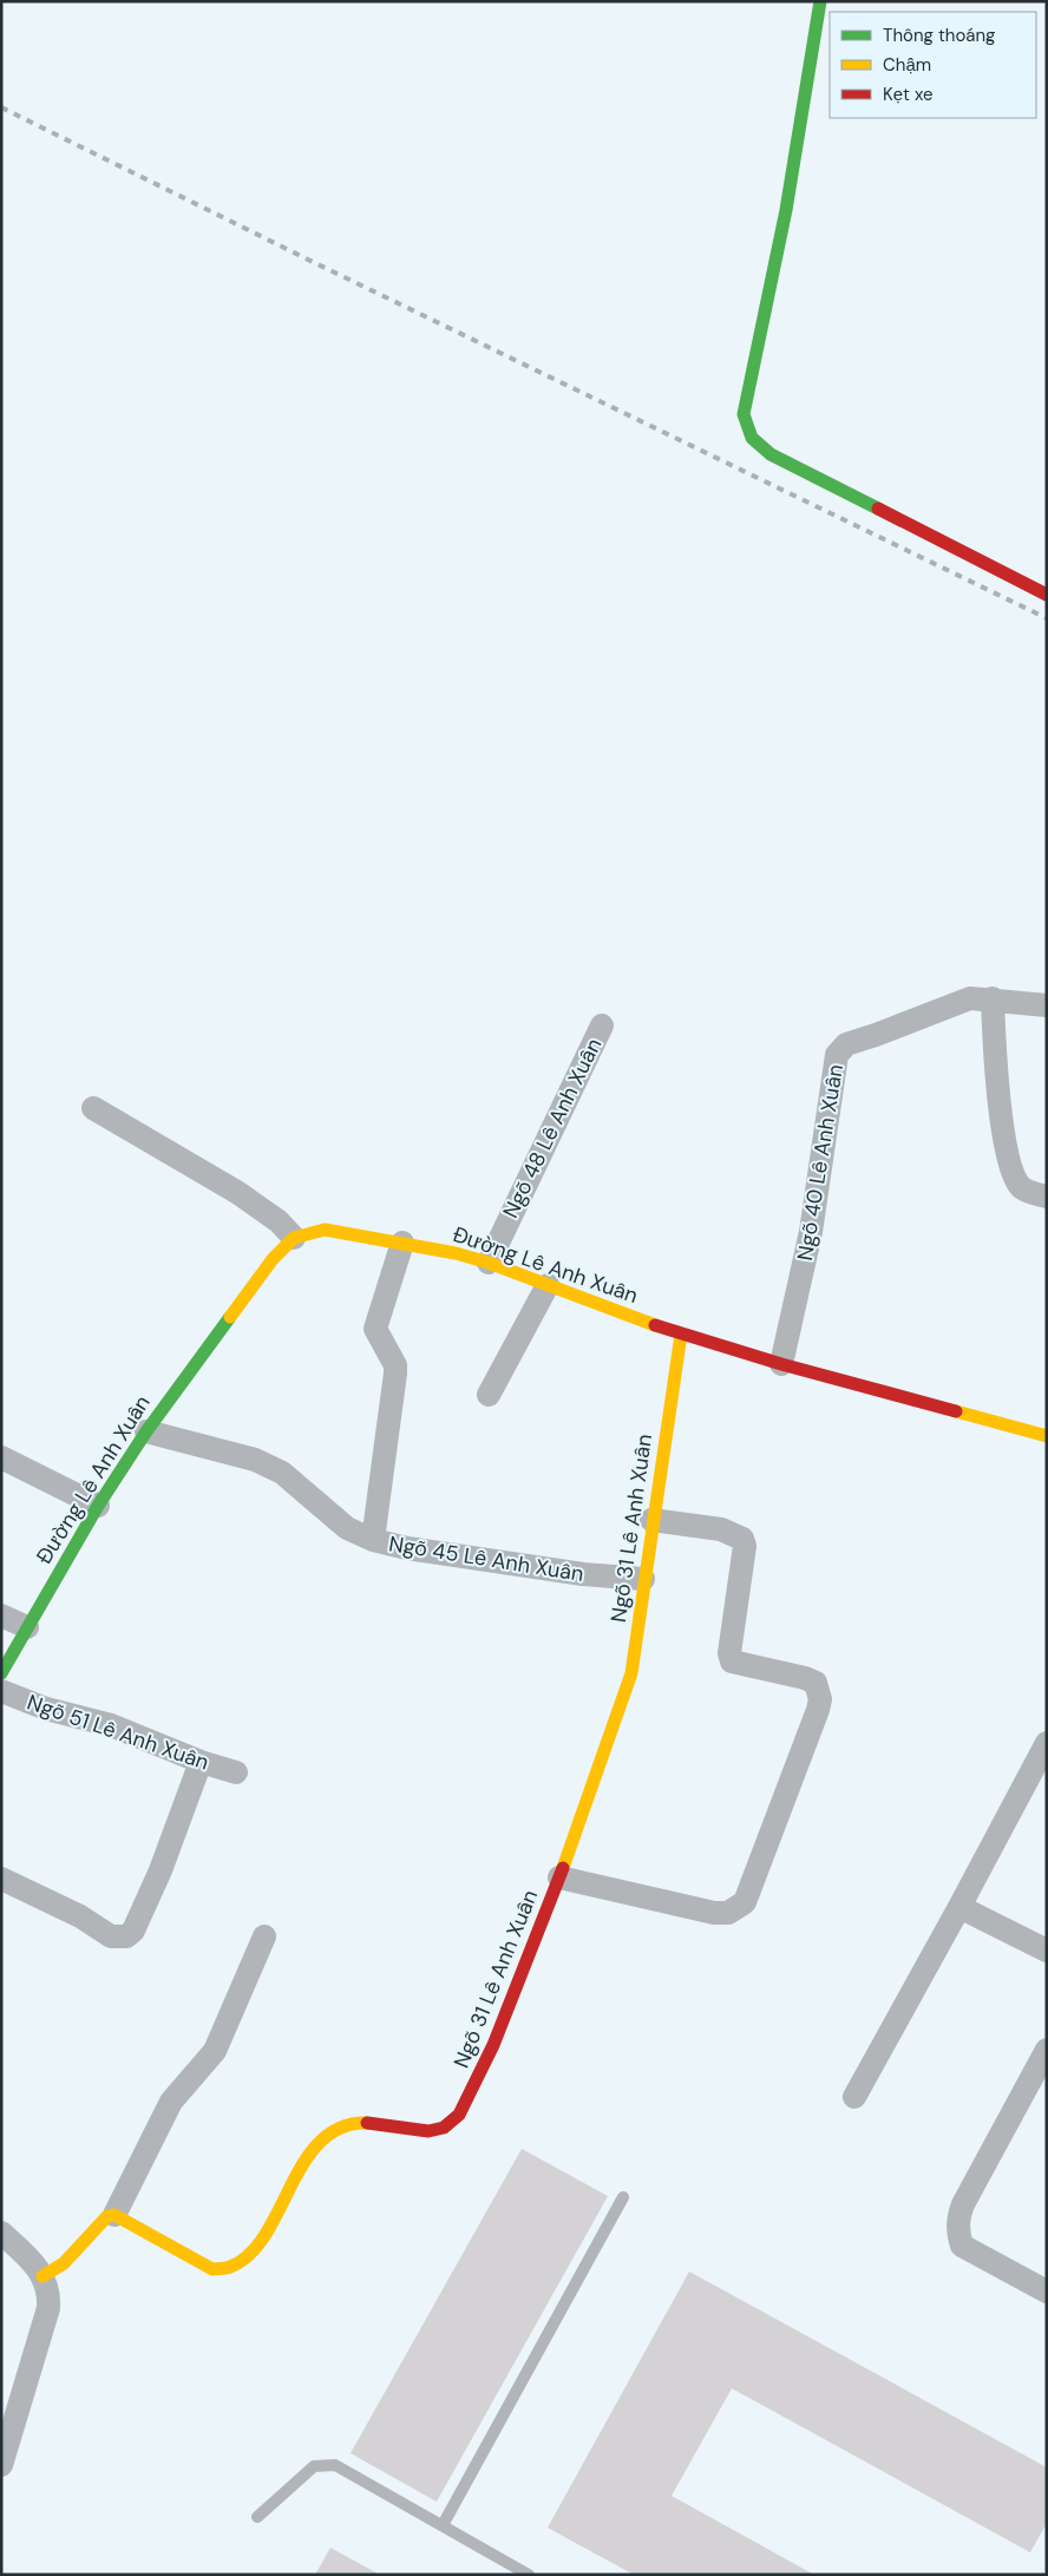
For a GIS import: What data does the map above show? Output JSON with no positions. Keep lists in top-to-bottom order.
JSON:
{
  "streets": {
    "street": [
      "Ngõ 48 Lê Anh Xuân",
      "Ngõ 40 Lê Anh Xuân",
      "Đường Lê Anh Xuân",
      "Ngõ 31 Lê Anh Xuân",
      "Ngõ 45 Lê Anh Xuân",
      "Ngõ 51 Lê Anh Xuân"
    ]
  },
  "crossings": [
    ["Ngõ 48 Lê Anh Xuân", "Đường Lê Anh Xuân"],
    ["Ngõ 40 Lê Anh Xuân", "Đường Lê Anh Xuân"],
    ["Đường Lê Anh Xuân", "Ngõ 31 Lê Anh Xuân"],
    ["Đường Lê Anh Xuân", "Ngõ 45 Lê Anh Xuân"],
    ["Ngõ 31 Lê Anh Xuân", "Ngõ 45 Lê Anh Xuân"]
  ],
  "legend": ["Thông thoáng", "Chậm", "Kẹt xe"]
}
